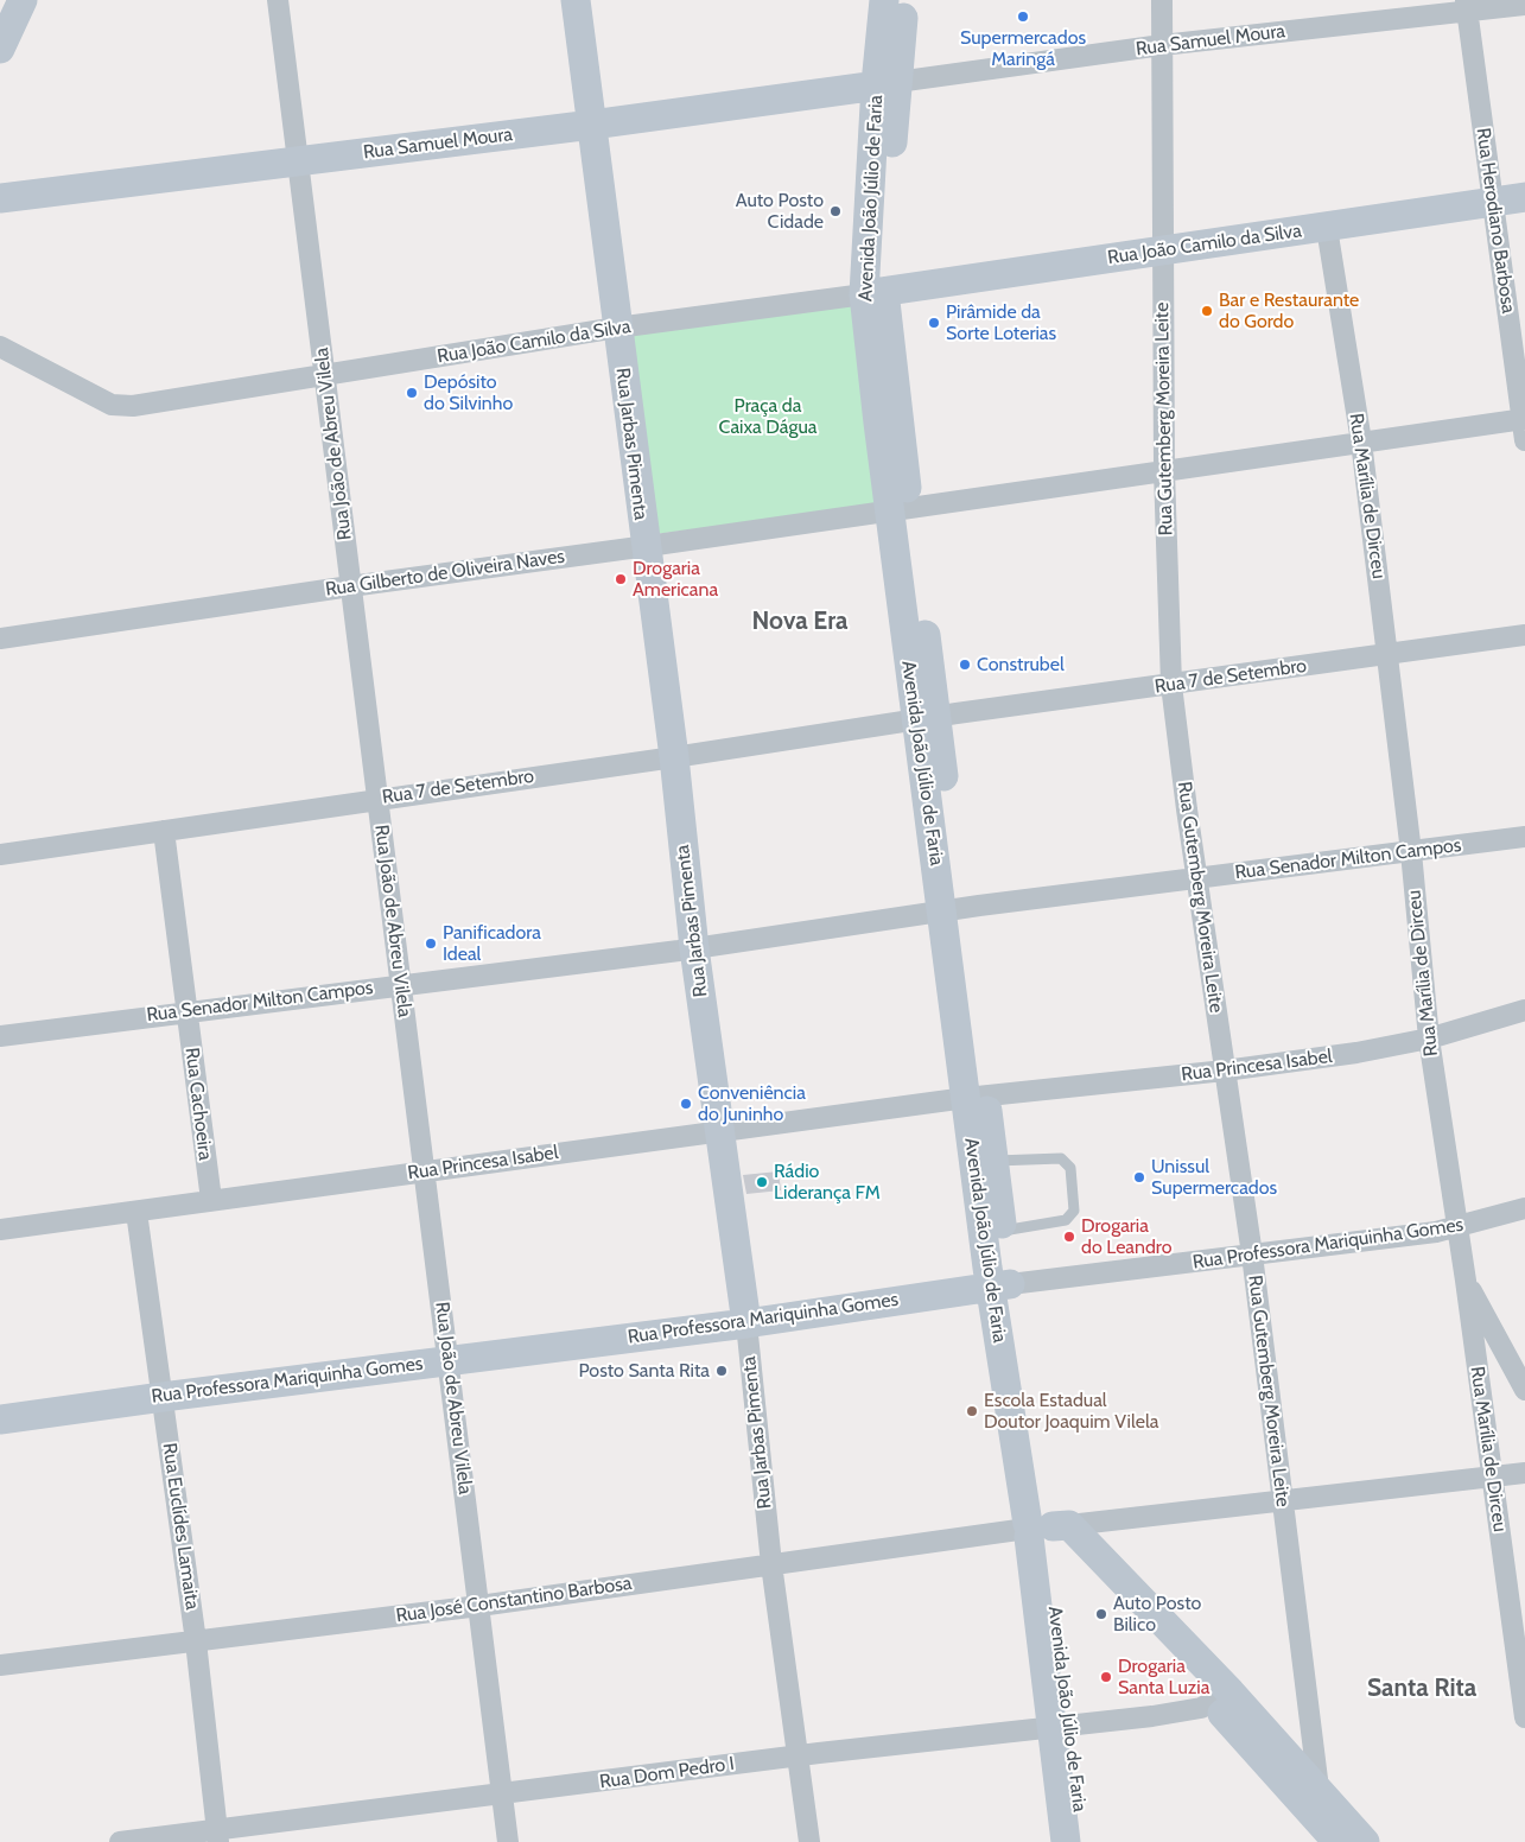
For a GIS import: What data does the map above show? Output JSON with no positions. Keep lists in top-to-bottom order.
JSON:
{
  "streets": {
    "street": [
      "Rua Samuel Moura",
      "Avenida João Júlio de Faria",
      "Rua Herodiano Barbosa",
      "Rua João Camilo da Silva",
      "Rua Gutemberg Moreira Leite",
      "Rua João de Abreu Vilela",
      "Rua Jarbas Pimenta",
      "Rua Marília de Dirceu",
      "Rua Gilberto de Oliveira Naves",
      "Rua 7 de Setembro",
      "Rua Senador Milton Campos",
      "Rua Princesa Isabel",
      "Rua Cachoeira",
      "Rua Professora Mariquinha Gomes",
      "Rua Euclídes Lamaita",
      "Rua José Constantino Barbosa",
      "Rua Dom Pedro I"
    ]
  },
  "crossings": [
    ["Rua Samuel Moura", "Avenida João Júlio de Faria"],
    ["Rua Samuel Moura", "Rua Herodiano Barbosa"],
    ["Rua Samuel Moura", "Rua Gutemberg Moreira Leite"],
    ["Rua Samuel Moura", "Rua João de Abreu Vilela"],
    ["Rua Samuel Moura", "Rua Jarbas Pimenta"],
    ["Avenida João Júlio de Faria", "Rua João Camilo da Silva"],
    ["Avenida João Júlio de Faria", "Rua Gilberto de Oliveira Naves"],
    ["Avenida João Júlio de Faria", "Rua 7 de Setembro"],
    ["Avenida João Júlio de Faria", "Rua Senador Milton Campos"],
    ["Avenida João Júlio de Faria", "Rua Princesa Isabel"],
    ["Avenida João Júlio de Faria", "Rua Professora Mariquinha Gomes"],
    ["Avenida João Júlio de Faria", "Rua José Constantino Barbosa"],
    ["Avenida João Júlio de Faria", "Rua Dom Pedro I"],
    ["Rua Herodiano Barbosa", "Rua João Camilo da Silva"],
    ["Rua Herodiano Barbosa", "Rua Gilberto de Oliveira Naves"],
    ["Rua João Camilo da Silva", "Rua Gutemberg Moreira Leite"],
    ["Rua João Camilo da Silva", "Rua João de Abreu Vilela"],
    ["Rua João Camilo da Silva", "Rua Jarbas Pimenta"],
    ["Rua João Camilo da Silva", "Rua Marília de Dirceu"],
    ["Rua Gutemberg Moreira Leite", "Rua Gilberto de Oliveira Naves"],
    ["Rua Gutemberg Moreira Leite", "Rua 7 de Setembro"],
    ["Rua Gutemberg Moreira Leite", "Rua Senador Milton Campos"],
    ["Rua Gutemberg Moreira Leite", "Rua Princesa Isabel"],
    ["Rua Gutemberg Moreira Leite", "Rua Professora Mariquinha Gomes"],
    ["Rua Gutemberg Moreira Leite", "Rua José Constantino Barbosa"],
    ["Rua João de Abreu Vilela", "Rua Gilberto de Oliveira Naves"],
    ["Rua João de Abreu Vilela", "Rua 7 de Setembro"],
    ["Rua João de Abreu Vilela", "Rua Senador Milton Campos"],
    ["Rua João de Abreu Vilela", "Rua Princesa Isabel"],
    ["Rua João de Abreu Vilela", "Rua Professora Mariquinha Gomes"],
    ["Rua João de Abreu Vilela", "Rua José Constantino Barbosa"],
    ["Rua João de Abreu Vilela", "Rua Dom Pedro I"],
    ["Rua Jarbas Pimenta", "Rua Gilberto de Oliveira Naves"],
    ["Rua Jarbas Pimenta", "Rua 7 de Setembro"],
    ["Rua Jarbas Pimenta", "Rua Senador Milton Campos"],
    ["Rua Jarbas Pimenta", "Rua Princesa Isabel"],
    ["Rua Jarbas Pimenta", "Rua Professora Mariquinha Gomes"],
    ["Rua Jarbas Pimenta", "Rua José Constantino Barbosa"],
    ["Rua Jarbas Pimenta", "Rua Dom Pedro I"],
    ["Rua Marília de Dirceu", "Rua Gilberto de Oliveira Naves"],
    ["Rua Marília de Dirceu", "Rua 7 de Setembro"],
    ["Rua Marília de Dirceu", "Rua Senador Milton Campos"],
    ["Rua Marília de Dirceu", "Rua Princesa Isabel"],
    ["Rua Marília de Dirceu", "Rua Professora Mariquinha Gomes"],
    ["Rua Marília de Dirceu", "Rua José Constantino Barbosa"],
    ["Rua 7 de Setembro", "Rua Cachoeira"],
    ["Rua Senador Milton Campos", "Rua Cachoeira"],
    ["Rua Princesa Isabel", "Rua Cachoeira"],
    ["Rua Princesa Isabel", "Rua Euclídes Lamaita"],
    ["Rua Professora Mariquinha Gomes", "Rua Euclídes Lamaita"],
    ["Rua Euclídes Lamaita", "Rua José Constantino Barbosa"],
    ["Rua Euclídes Lamaita", "Rua Dom Pedro I"]
  ],
  "districts": ["Nova Era", "Santa Rita"],
  "parks": ["Praça da Caixa Dágua"],
  "places": [
    "Supermercados Maringá",
    "Auto Posto Cidade",
    "Bar e Restaurante do Gordo",
    "Pirâmide da Sorte Loterias",
    "Depósito do Silvinho",
    "Drogaria Americana",
    "Construbel",
    "Panificadora Ideal",
    "Conveniência do Juninho",
    "Unissul Supermercados",
    "Rádio Liderança FM",
    "Drogaria do Leandro",
    "Posto Santa Rita",
    "Escola Estadual Doutor Joaquim Vilela",
    "Auto Posto Bilico",
    "Drogaria Santa Luzia"
  ]
}
